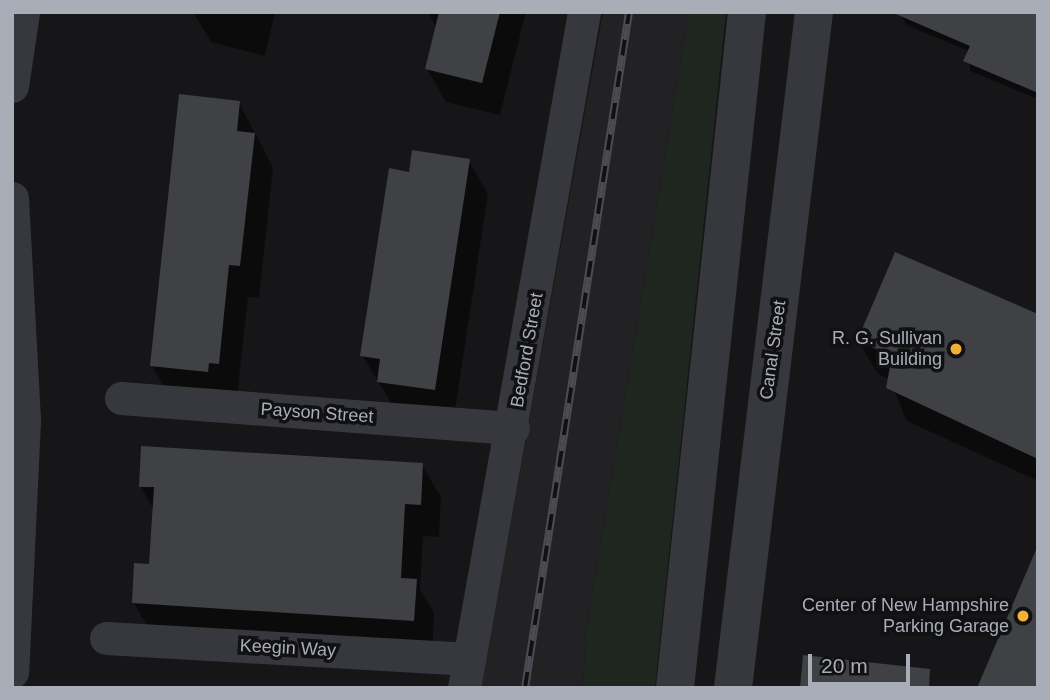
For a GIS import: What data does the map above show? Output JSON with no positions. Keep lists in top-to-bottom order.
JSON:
{
  "streets": {
    "street": [
      "Bedford Street",
      "Canal Street",
      "Payson Street",
      "Keegin Way"
    ]
  },
  "crossings": [
    ["Bedford Street", "Payson Street"],
    ["Bedford Street", "Keegin Way"]
  ],
  "places": ["R. G. Sullivan Building", "Center of New Hampshire Parking Garage"],
  "scale_bar": "20 m"
}
